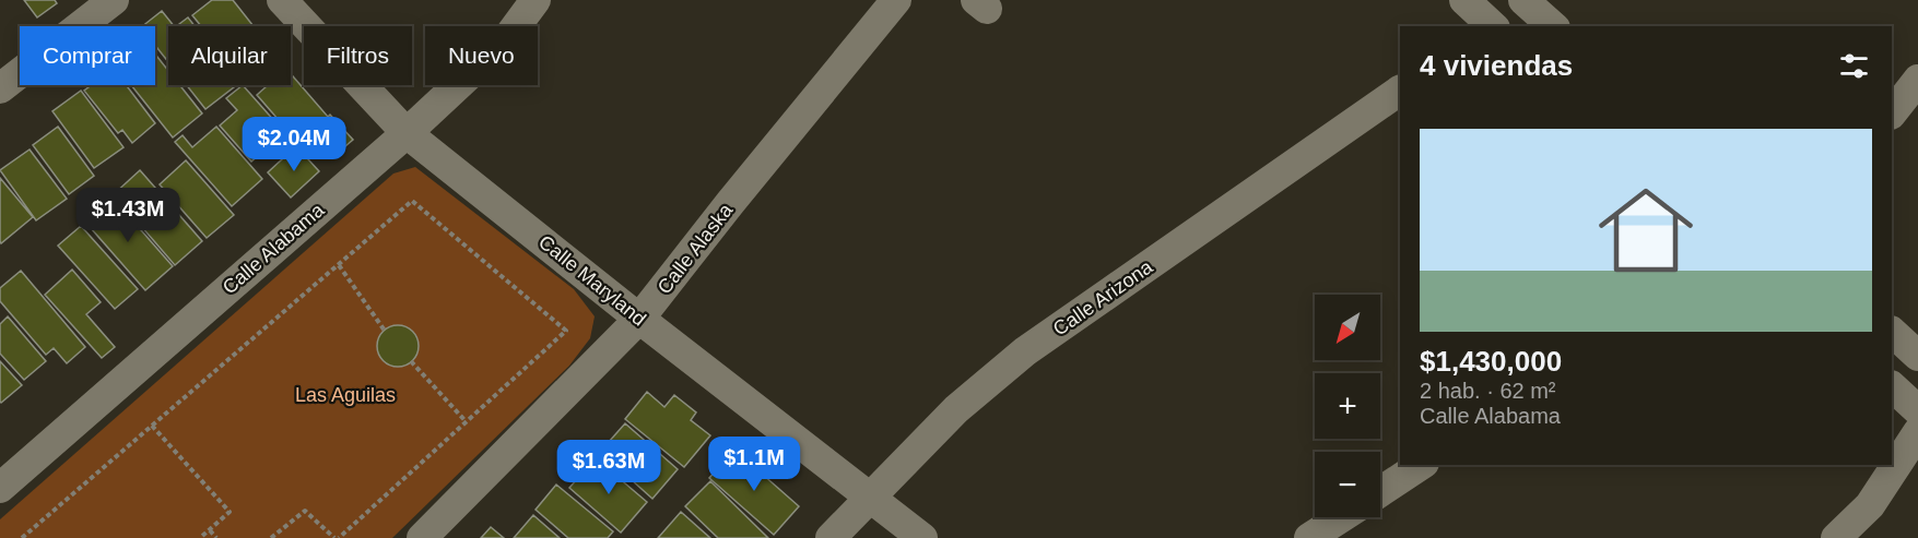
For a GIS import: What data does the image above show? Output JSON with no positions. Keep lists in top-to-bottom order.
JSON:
{
  "streets": {
    "street": [
      "Calle Alabama",
      "Calle Alaska",
      "Calle Maryland",
      "Calle Arizona"
    ]
  },
  "crossings": [
    ["Calle Alabama", "Calle Maryland"],
    ["Calle Alaska", "Calle Maryland"],
    ["Calle Maryland", "Calle Arizona"]
  ],
  "parks": ["Las Aguilas"],
  "north": "bottom left",
  "page": {
    "chip": [
      "Comprar",
      "Alquilar",
      "Filtros",
      "Nuevo"
    ],
    "heading": "4 viviendas",
    "list": [
      {
        "name": "$1,430,000",
        "note": "2 hab. · 62 m² · Calle Alabama"
      }
    ],
    "price": [
      "$2.04M",
      "$1.43M",
      "$1.1M",
      "$1.63M"
    ],
    "map_buttons": ["+", "−"]
  }
}
